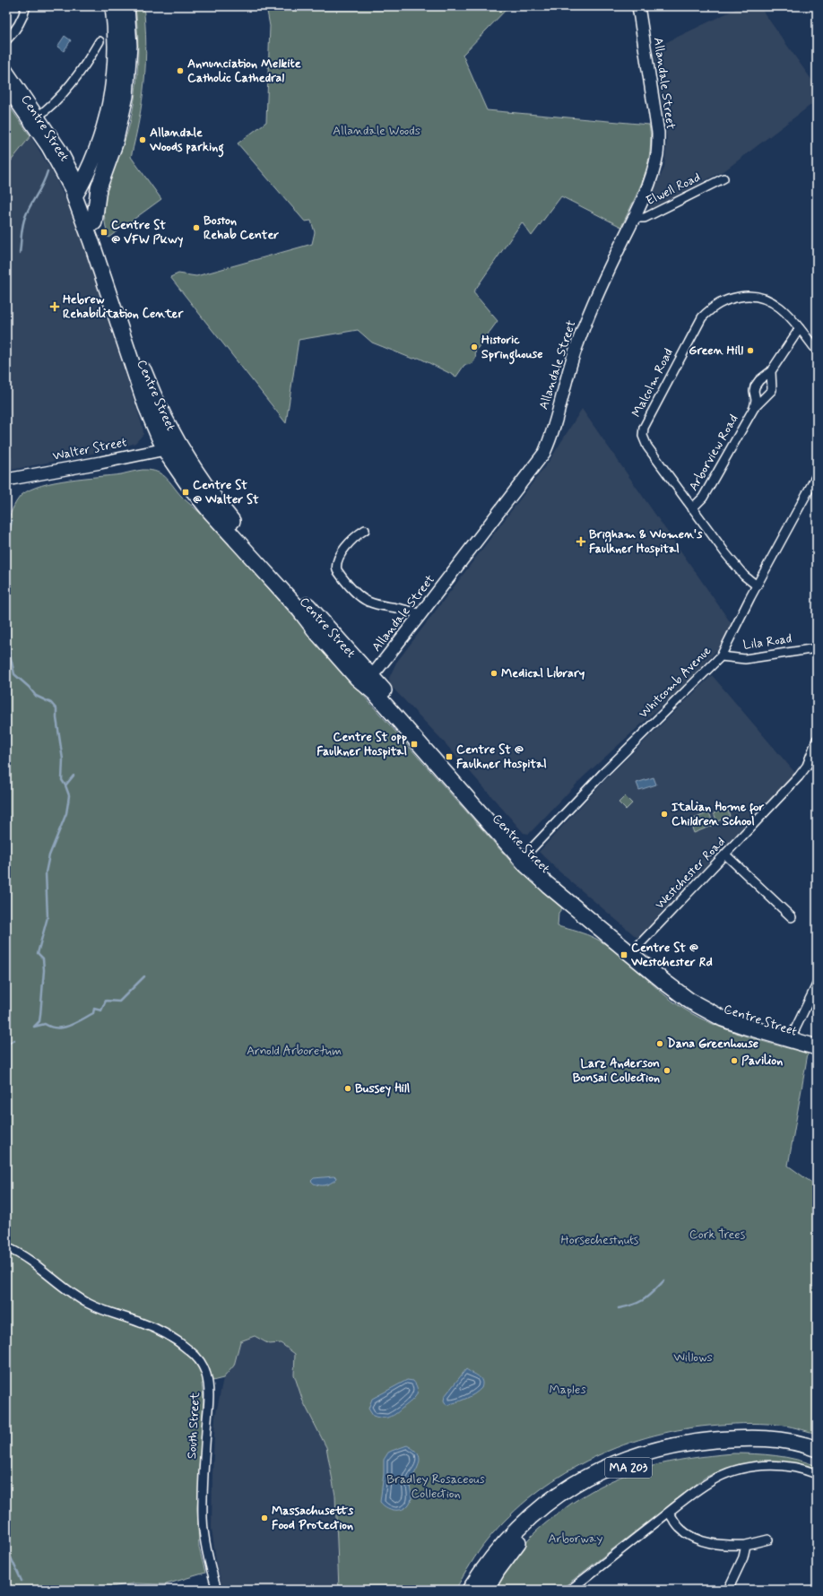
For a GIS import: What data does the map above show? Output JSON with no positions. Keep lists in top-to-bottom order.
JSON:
{
  "streets": {
    "highway": ["Centre Street", "MA 203"],
    "street": [
      "Allandale Street",
      "Elwell Road",
      "Malcolm Road",
      "Walter Street",
      "Arborview Road",
      "Lila Road",
      "Whitcomb Avenue",
      "Westchester Road",
      "South Street"
    ]
  },
  "crossings": [
    ["Allandale Street", "Centre Street"],
    ["Allandale Street", "Elwell Road"],
    ["Centre Street", "Walter Street"],
    ["Centre Street", "Whitcomb Avenue"],
    ["Centre Street", "Westchester Road"],
    ["Malcolm Road", "Arborview Road"],
    ["Malcolm Road", "Whitcomb Avenue"],
    ["Lila Road", "Whitcomb Avenue"]
  ],
  "parks": [
    "Allandale Woods",
    "Arnold Arboretum",
    "Cork Trees",
    "Horsechestnuts",
    "Willows",
    "Maples",
    "Bradley Rosaceous Collection",
    "Arborway"
  ],
  "places": {
    "other": [
      "Annunciation Melkite Catholic Cathedral",
      "Allandale Woods parking",
      "Boston Rehab Center",
      "Historic Springhouse",
      "Green Hill",
      "Medical Library",
      "Italian Home for Children School",
      "Dana Greenhouse",
      "Pavilion",
      "Larz Anderson Bonsai Collection",
      "Bussey Hill",
      "Massachusetts Food Protection"
    ],
    "transit": [
      "Centre St @ VFW Pkwy",
      "Centre St @ Walter St",
      "Centre St opp Faulkner Hospital",
      "Centre St @ Faulkner Hospital",
      "Centre St @ Westchester Rd"
    ],
    "health": ["Hebrew Rehabilitation Center", "Brigham & Women's Faulkner Hospital"]
  }
}
